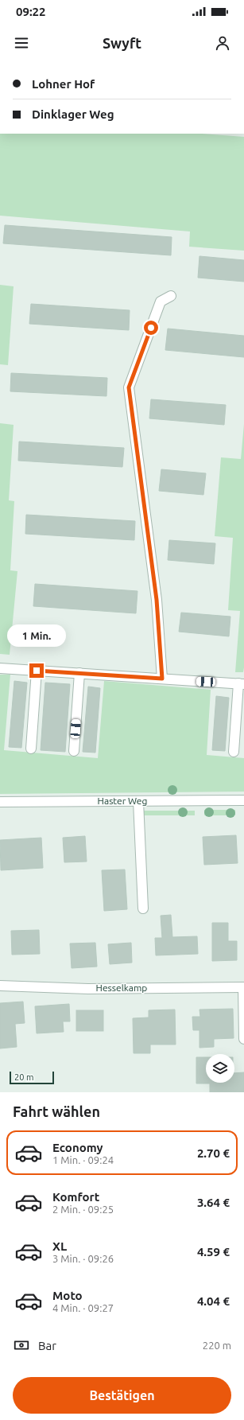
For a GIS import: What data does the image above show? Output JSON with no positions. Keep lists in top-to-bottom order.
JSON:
{
  "streets": {
    "street": ["Haster Weg", "Hesselkamp"]
  },
  "scale_bar": "20 m",
  "page": {
    "status": "09:22",
    "header": "Swyft",
    "banner": ["Lohner Hof", "Dinklager Weg"],
    "bubble": "1 Min.",
    "scale": "20 m",
    "heading": "Fahrt wählen",
    "list": [
      {
        "name": "Economy",
        "note": "1 Min. · 09:24",
        "value": "2.70 €"
      },
      {
        "name": "Komfort",
        "note": "2 Min. · 09:25",
        "value": "3.64 €"
      },
      {
        "name": "XL",
        "note": "3 Min. · 09:26",
        "value": "4.59 €"
      },
      {
        "name": "Moto",
        "note": "4 Min. · 09:27",
        "value": "4.04 €"
      }
    ],
    "pay": ["Bar", "220 m"],
    "buttons": "Bestätigen"
  }
}
